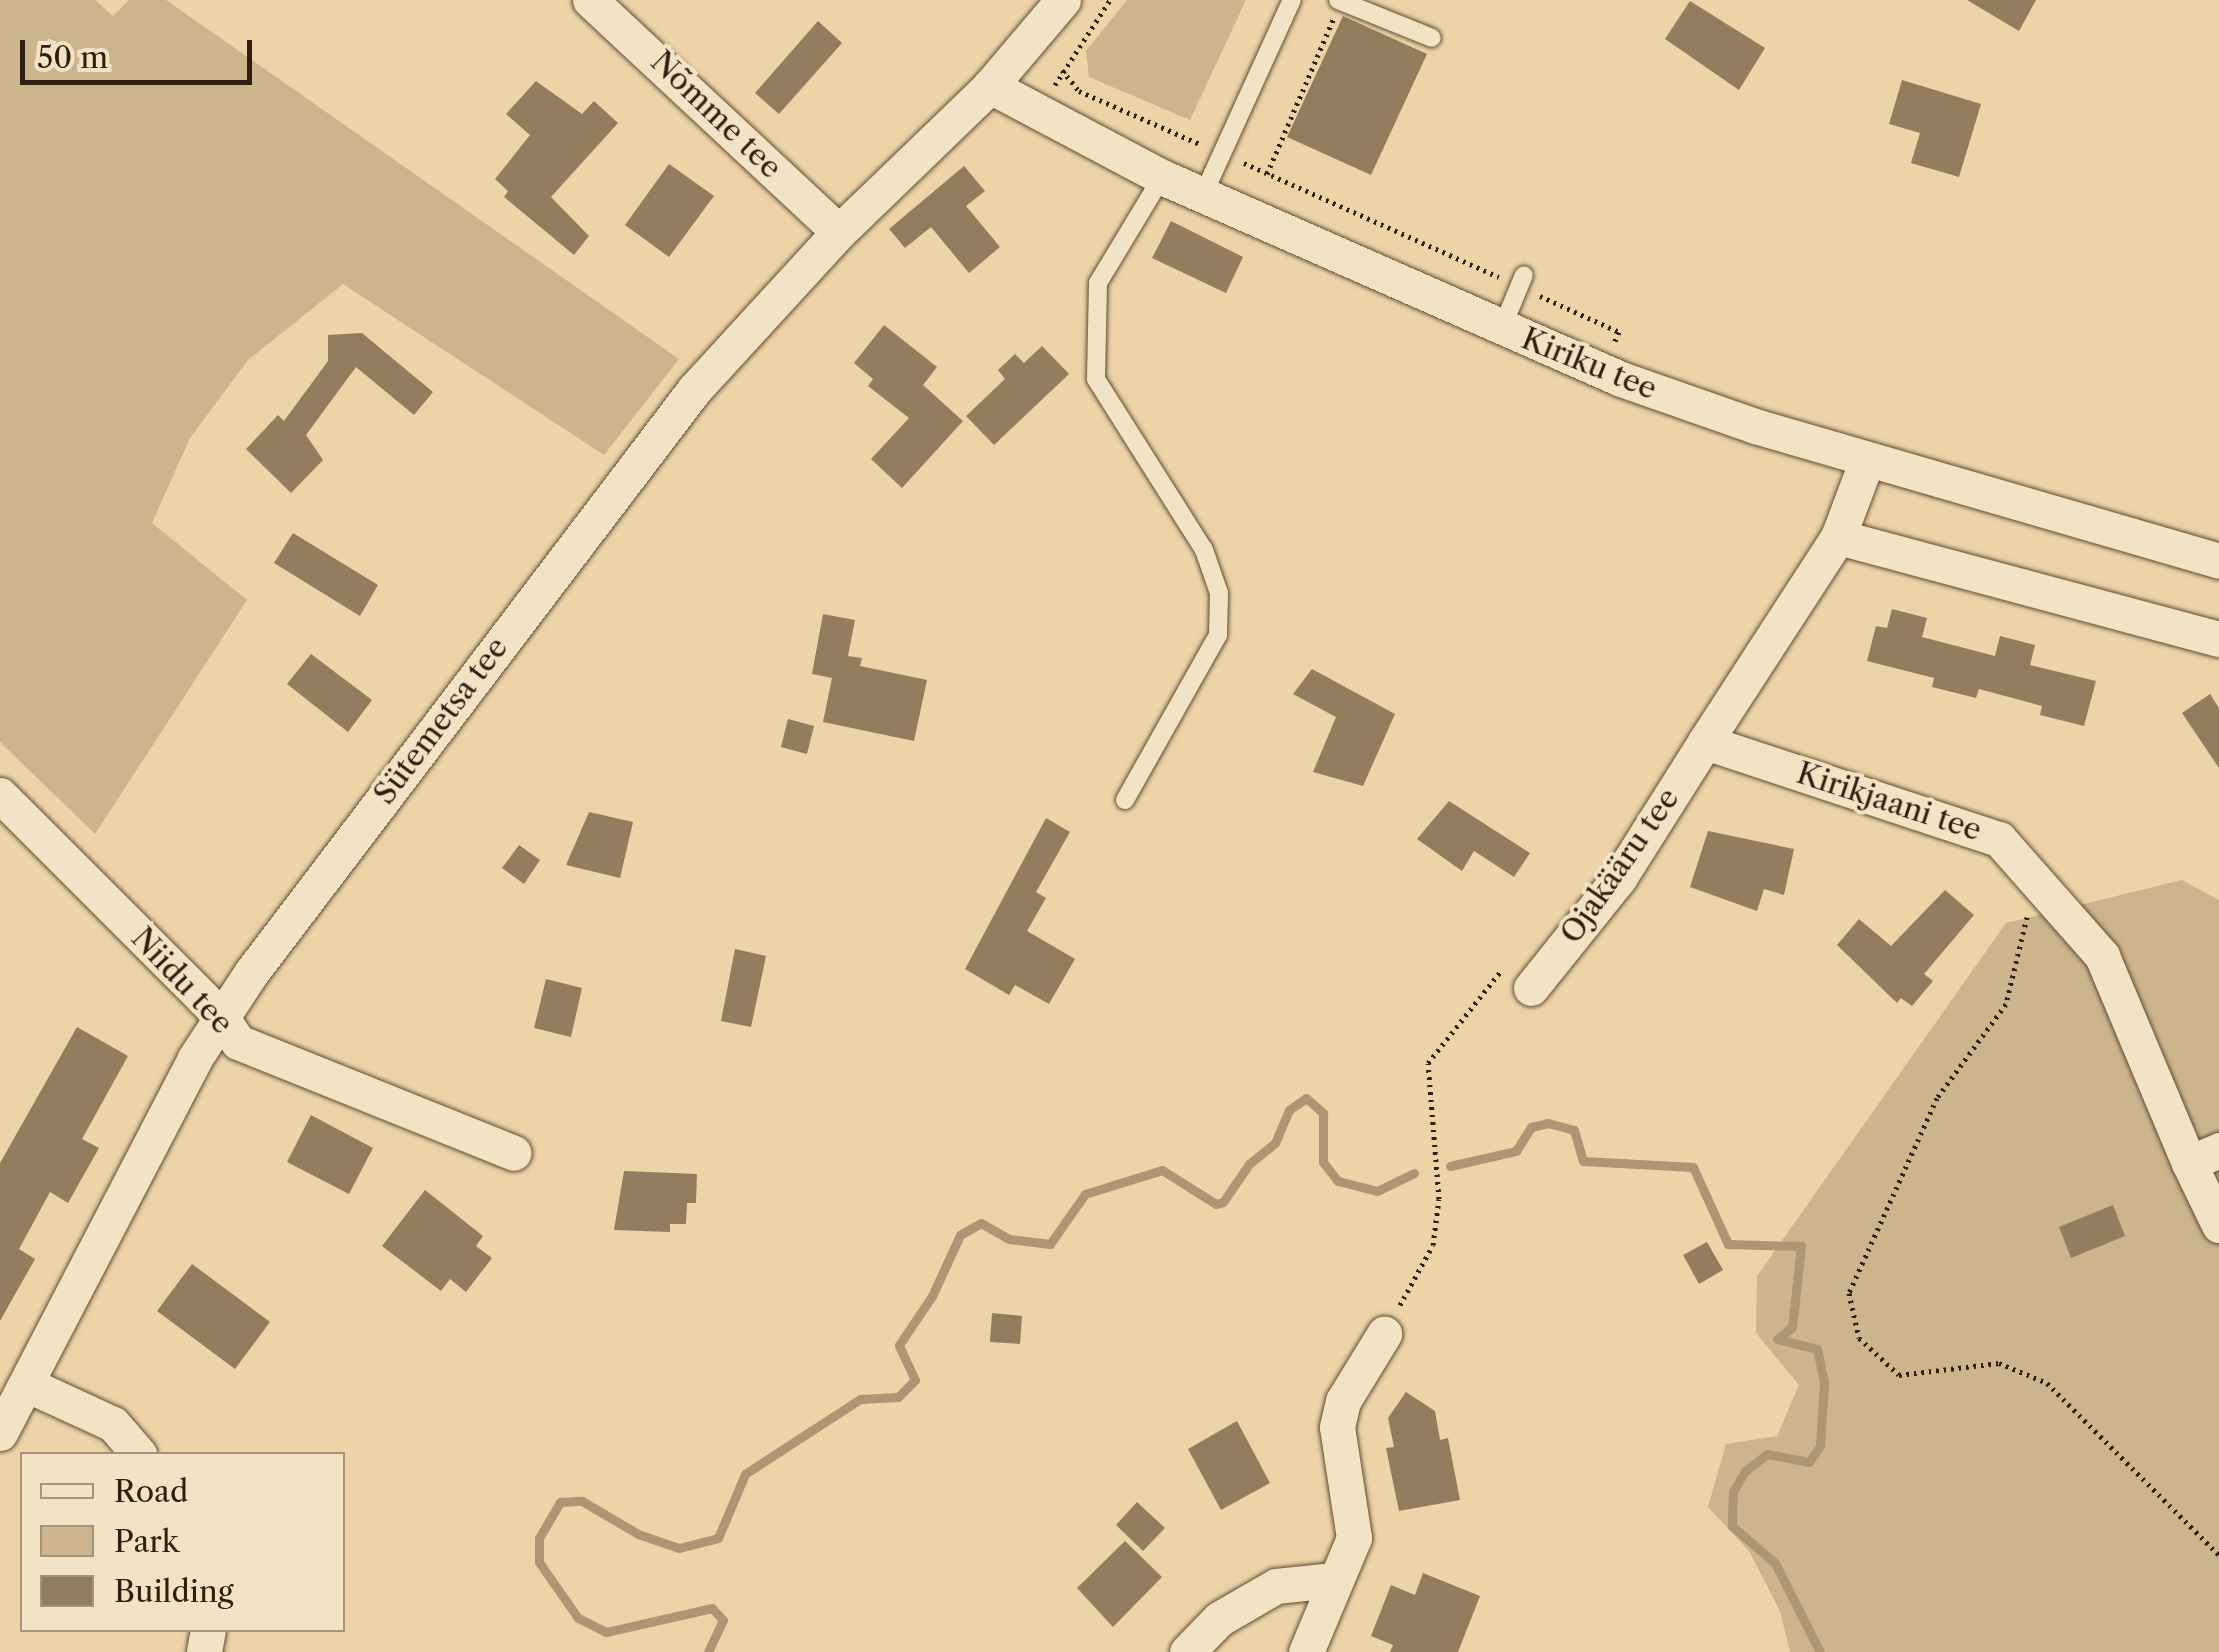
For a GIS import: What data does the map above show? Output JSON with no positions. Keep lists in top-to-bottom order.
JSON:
{
  "streets": {
    "street": [
      "Nõmme tee",
      "Kiriku tee",
      "Sütemetsa tee",
      "Kirikjaani tee",
      "Ojakääru tee",
      "Niidu tee"
    ]
  },
  "crossings": [
    ["Nõmme tee", "Sütemetsa tee"],
    ["Kiriku tee", "Sütemetsa tee"],
    ["Sütemetsa tee", "Niidu tee"],
    ["Kirikjaani tee", "Ojakääru tee"]
  ],
  "legend": ["Road", "Park", "Building"],
  "scale_bar": "50 m"
}
